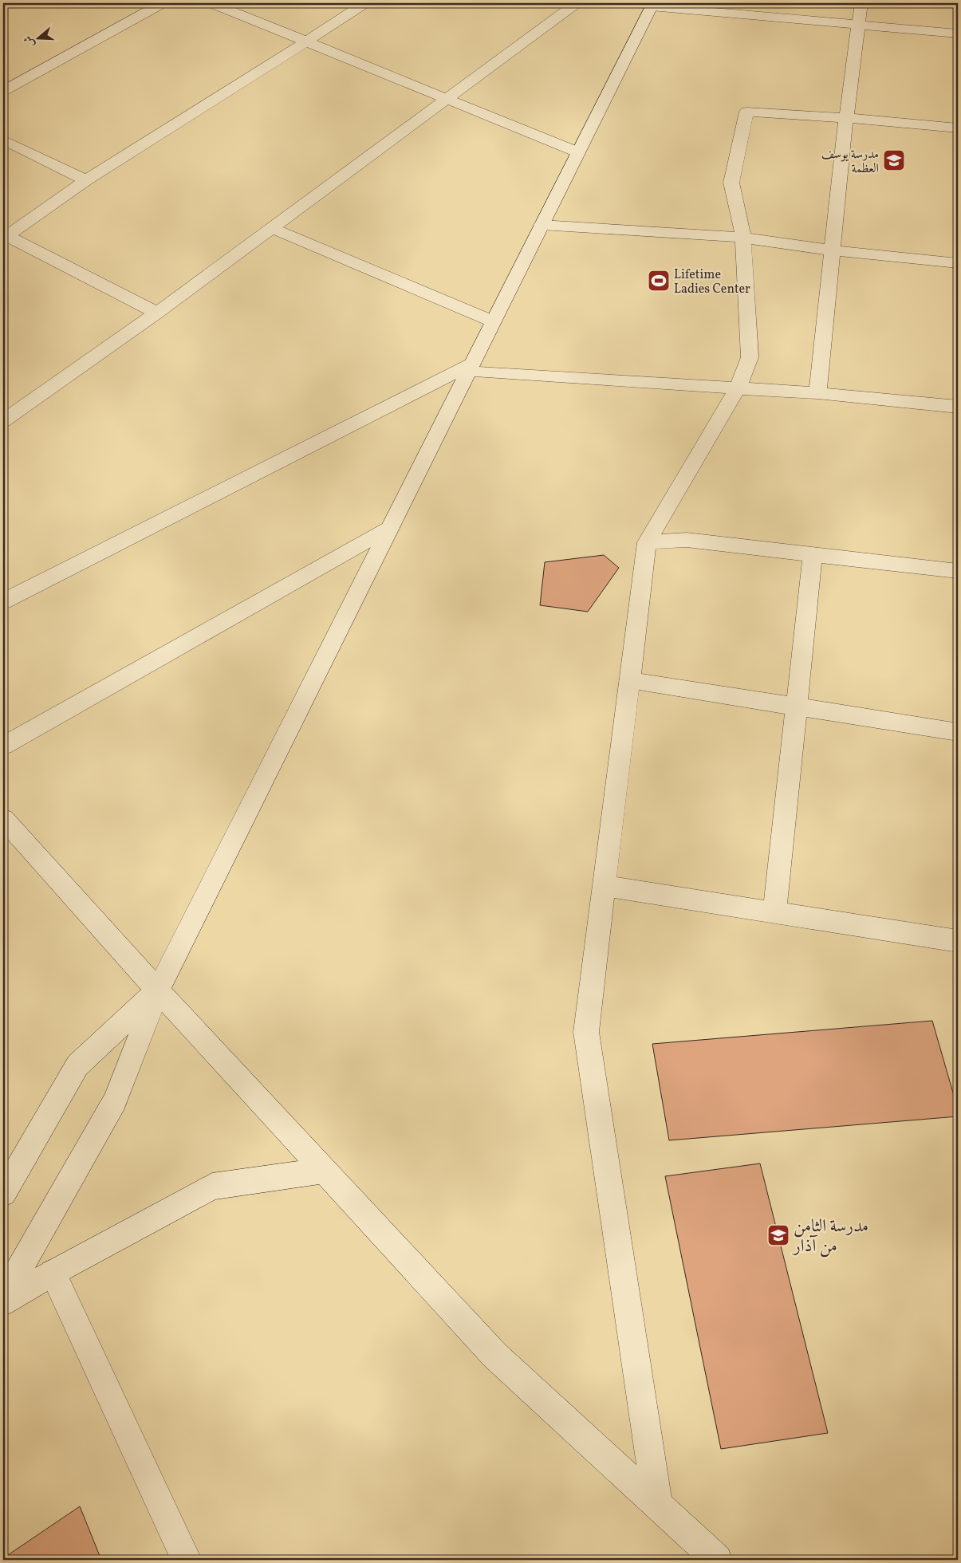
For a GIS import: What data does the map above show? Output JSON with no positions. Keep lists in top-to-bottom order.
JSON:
{
  "places": {
    "school or university": ["مدرسة يوسف العظمة", "مدرسة الثامن من آذار"],
    "sports": ["Lifetime Ladies Center"]
  },
  "north": "left"
}
